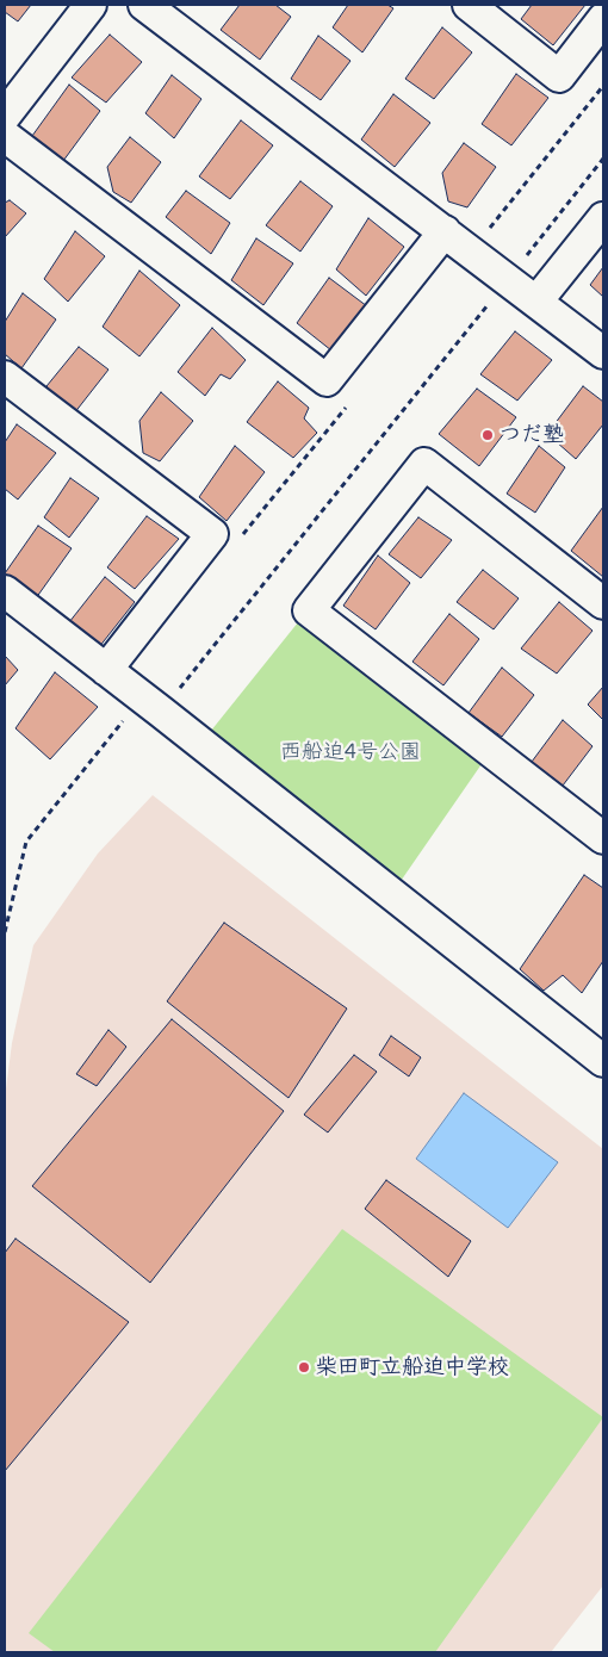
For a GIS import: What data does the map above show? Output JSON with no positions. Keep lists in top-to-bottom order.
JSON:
{
  "parks": ["西船迫4号公園"],
  "places": ["つだ塾", "柴田町立船迫中学校"]
}
